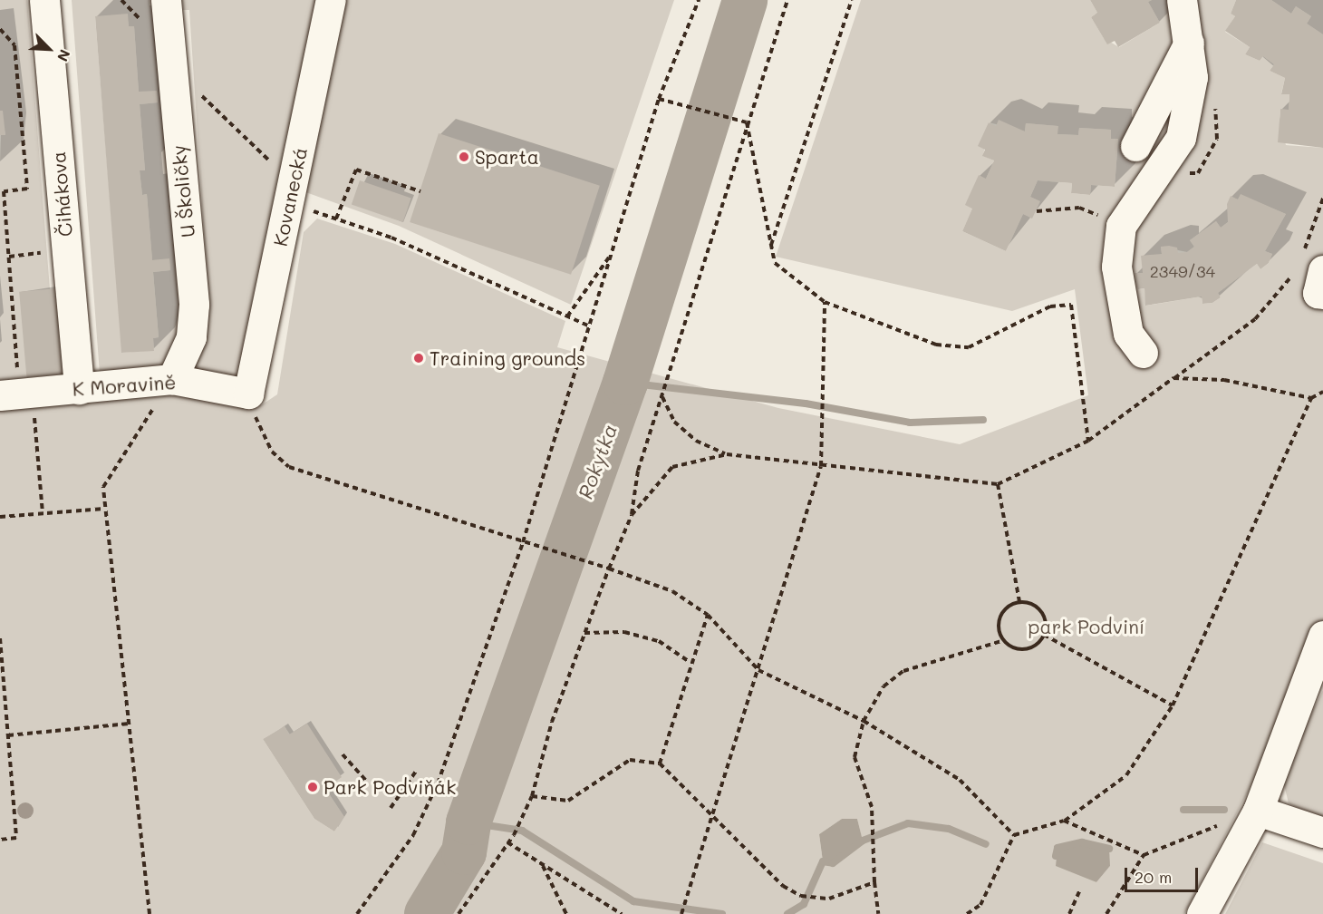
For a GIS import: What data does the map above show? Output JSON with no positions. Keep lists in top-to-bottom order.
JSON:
{
  "streets": {
    "street": [
      "U Školičky",
      "Čihákova",
      "Kovanecká",
      "K Moravině"
    ]
  },
  "crossings": [
    ["U Školičky", "K Moravině"],
    ["Čihákova", "K Moravině"],
    ["Kovanecká", "K Moravině"]
  ],
  "water": ["Rokytka"],
  "parks": ["park Podviní"],
  "places": ["Sparta", "Training grounds", "Park Podviňák"],
  "house_numbers": ["2349/34"],
  "scale_bar": "20 m",
  "north": "bottom right"
}
